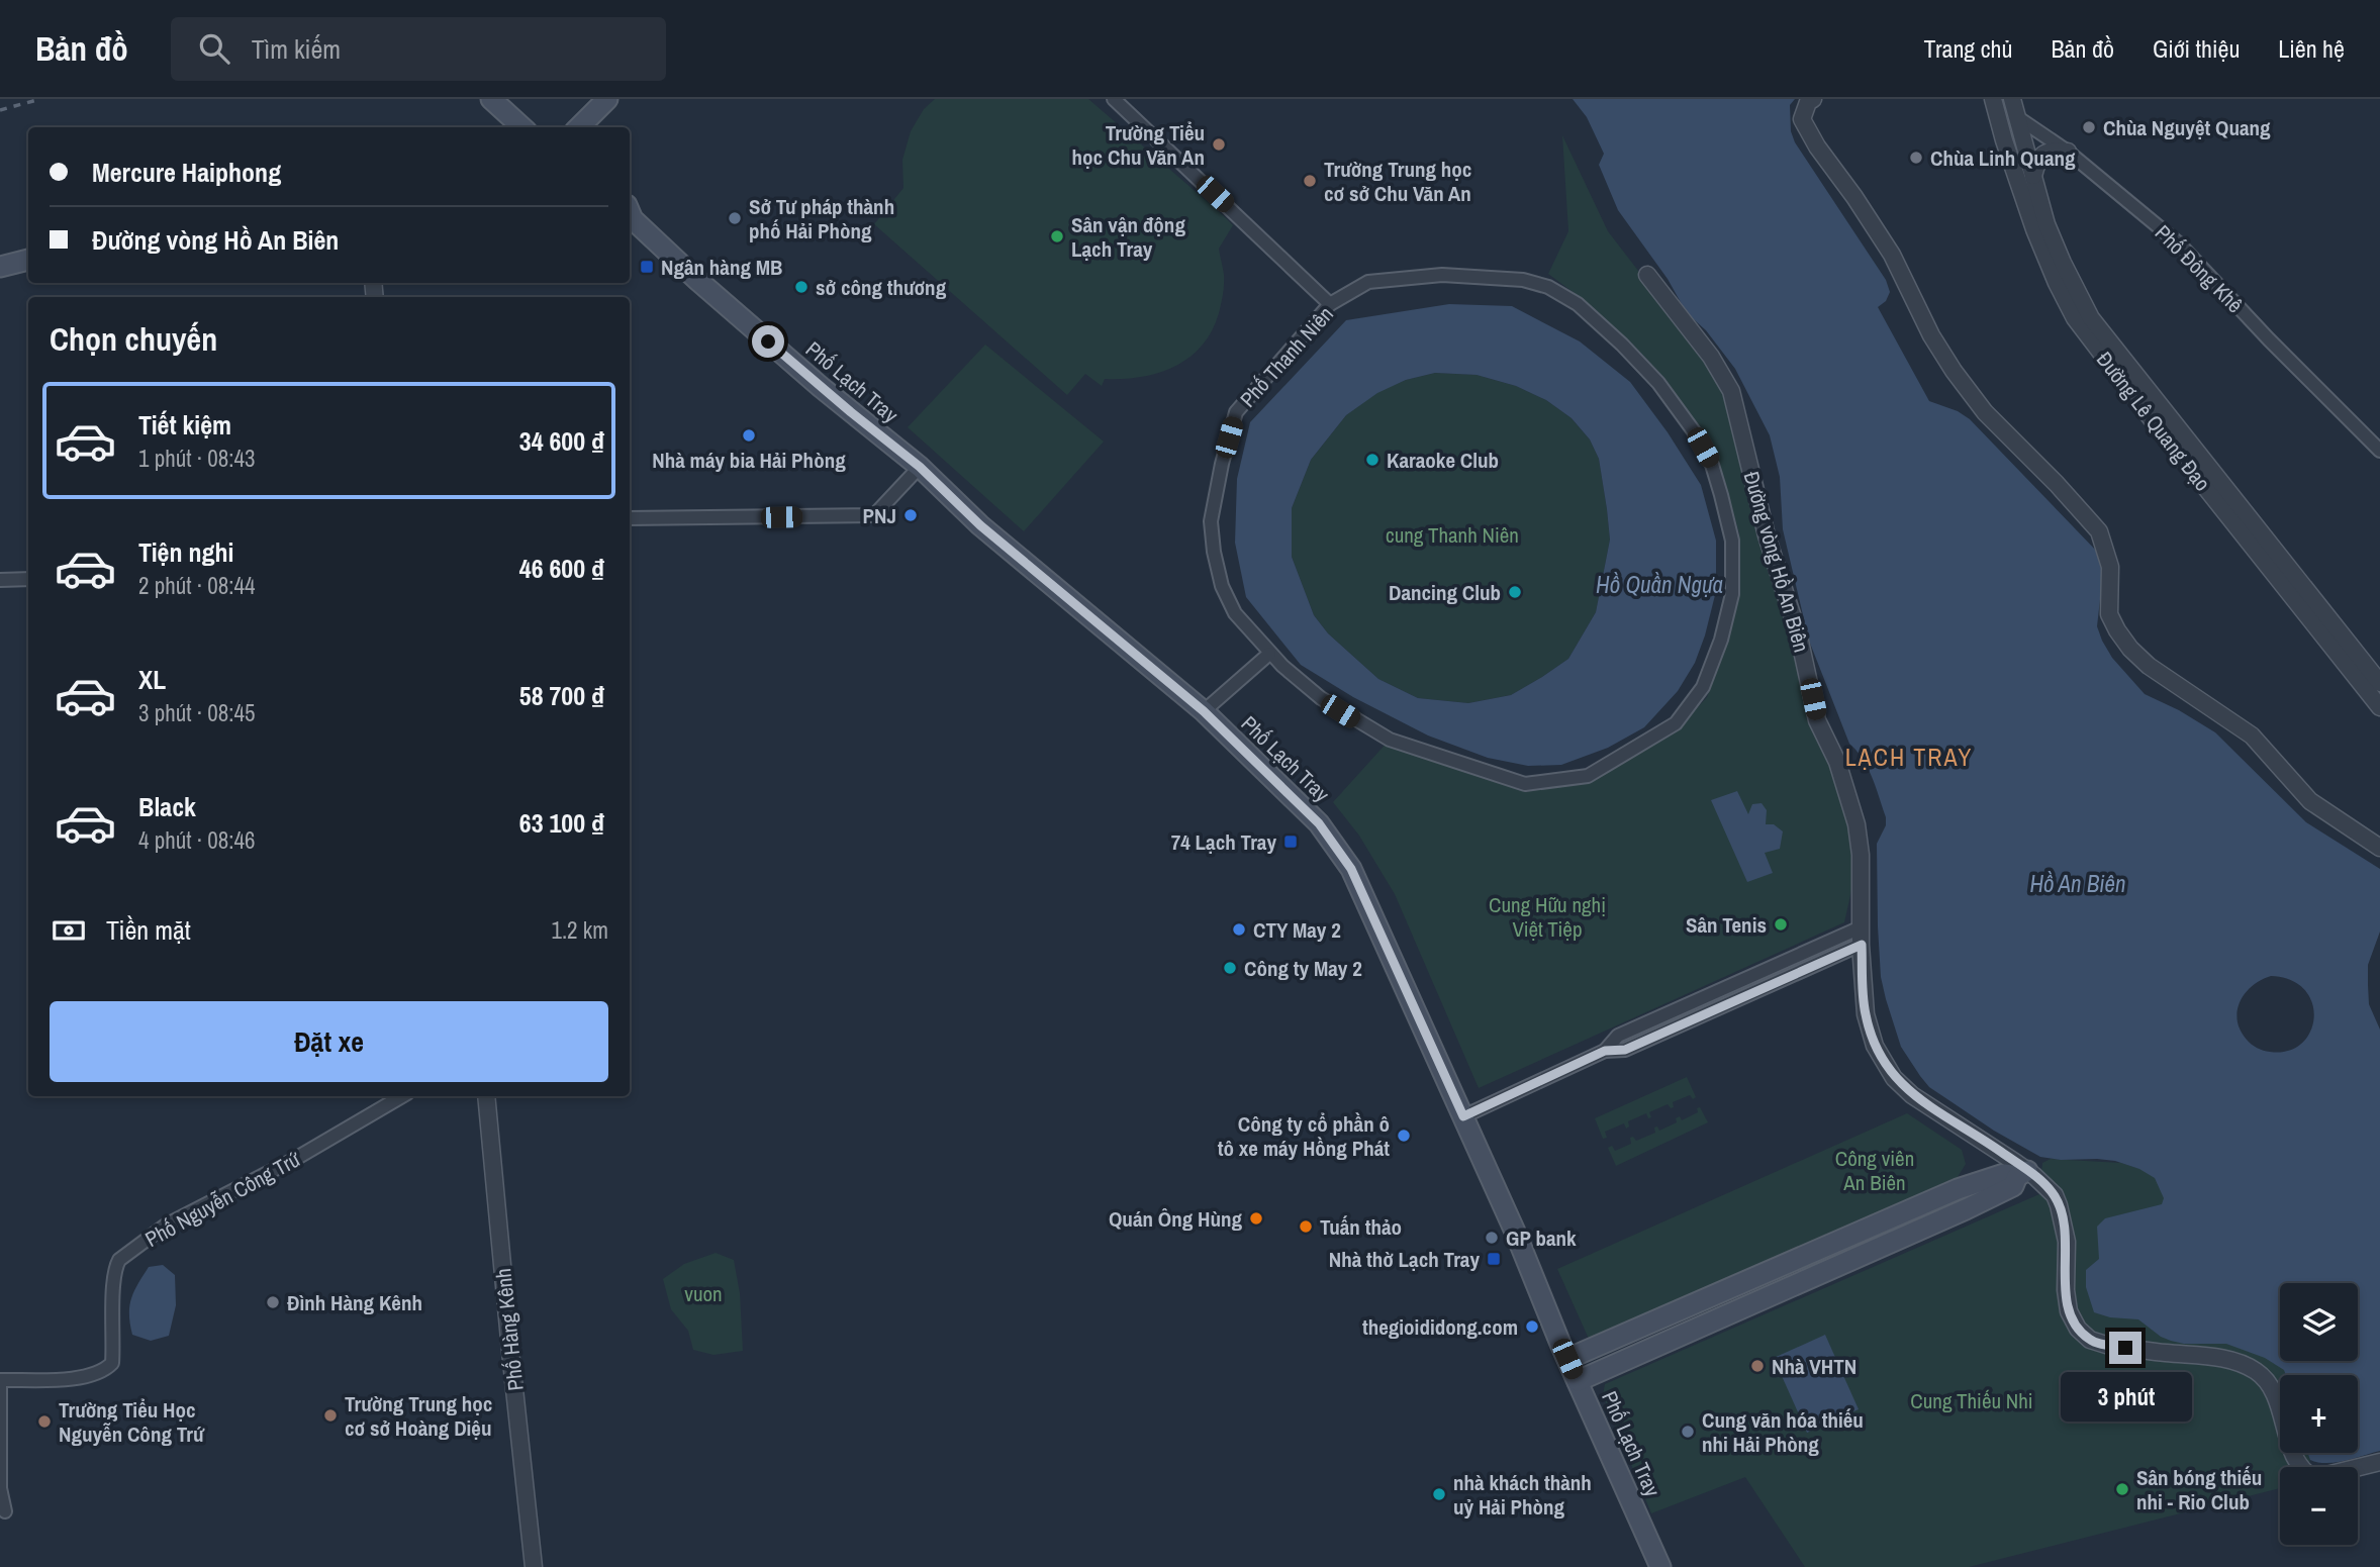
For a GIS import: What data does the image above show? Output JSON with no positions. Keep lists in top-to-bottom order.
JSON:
{
  "streets": {
    "main road": ["Phố Lạch Tray"],
    "street": [
      "Phố Đông Khê",
      "Phố Thanh Niên",
      "Đường Lê Quang Đạo",
      "Đường vòng Hồ An Biên",
      "Phố Nguyễn Công Trứ",
      "Phố Hàng Kênh"
    ]
  },
  "crossings": [
    ["Phố Đông Khê", "Đường Lê Quang Đạo"]
  ],
  "districts": ["LẠCH TRAY"],
  "water": ["Hồ Quần Ngựa", "Hồ An Biên"],
  "parks": [
    "cung Thanh Niên",
    "Cung Hữu nghị Việt Tiệp",
    "Công viên An Biên",
    "vuon",
    "Cung Thiếu Nhi"
  ],
  "places": {
    "other": [
      "Chùa Nguyệt Quang",
      "Trường Tiểu học Chu Văn An",
      "Chùa Linh Quang",
      "Trường Trung học cơ sở Chu Văn An",
      "Sở Tư pháp thành phố Hải Phòng",
      "Sân vận động Lạch Tray",
      "sở công thương",
      "Nhà máy bia Hải Phòng",
      "Karaoke Club",
      "PNJ",
      "Dancing Club",
      "Sân Tenis",
      "CTY May 2",
      "Công ty May 2",
      "Công ty cổ phần ô tô xe máy Hồng Phát",
      "Quán Ông Hùng",
      "Tuấn thảo",
      "GP bank",
      "Đình Hàng Kênh",
      "thegioididong.com",
      "Nhà VHTN",
      "Trường Trung học cơ sở Hoàng Diệu",
      "Trường Tiểu Học Nguyễn Công Trứ",
      "Cung văn hóa thiếu nhi Hải Phòng",
      "Sân bóng thiếu nhi - Rio Club",
      "nhà khách thành uỷ Hải Phòng"
    ],
    "transit": ["Ngân hàng MB", "74 Lạch Tray", "Nhà thờ Lạch Tray"]
  },
  "page": {
    "header": "Bản đồ",
    "search": "Tìm kiếm",
    "nav": [
      "Trang chủ",
      "Bản đồ",
      "Giới thiệu",
      "Liên hệ"
    ],
    "banner": ["Mercure Haiphong", "Đường vòng Hồ An Biên"],
    "heading": "Chọn chuyến",
    "list": [
      {
        "name": "Tiết kiệm",
        "note": "1 phút · 08:43",
        "value": "34 600 ₫"
      },
      {
        "name": "Tiện nghi",
        "note": "2 phút · 08:44",
        "value": "46 600 ₫"
      },
      {
        "name": "XL",
        "note": "3 phút · 08:45",
        "value": "58 700 ₫"
      },
      {
        "name": "Black",
        "note": "4 phút · 08:46",
        "value": "63 100 ₫"
      }
    ],
    "pay": ["Tiền mặt", "1.2 km"],
    "buttons": "Đặt xe",
    "map_buttons": ["+", "−"],
    "bubble": "3 phút"
  }
}
